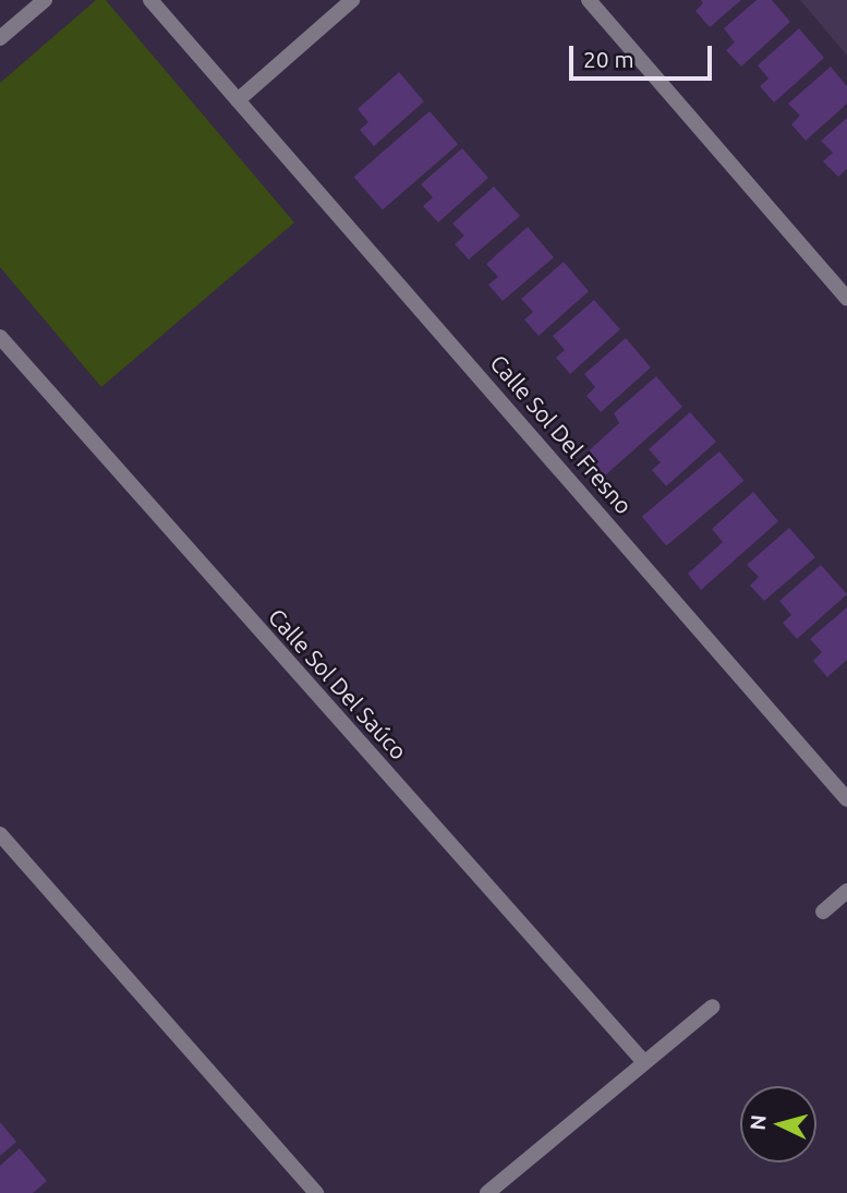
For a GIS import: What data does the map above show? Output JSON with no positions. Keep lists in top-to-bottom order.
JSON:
{
  "streets": {
    "street": ["Calle Sol Del Fresno", "Calle Sol Del Saúco"]
  },
  "scale_bar": "20 m",
  "north": "left"
}
